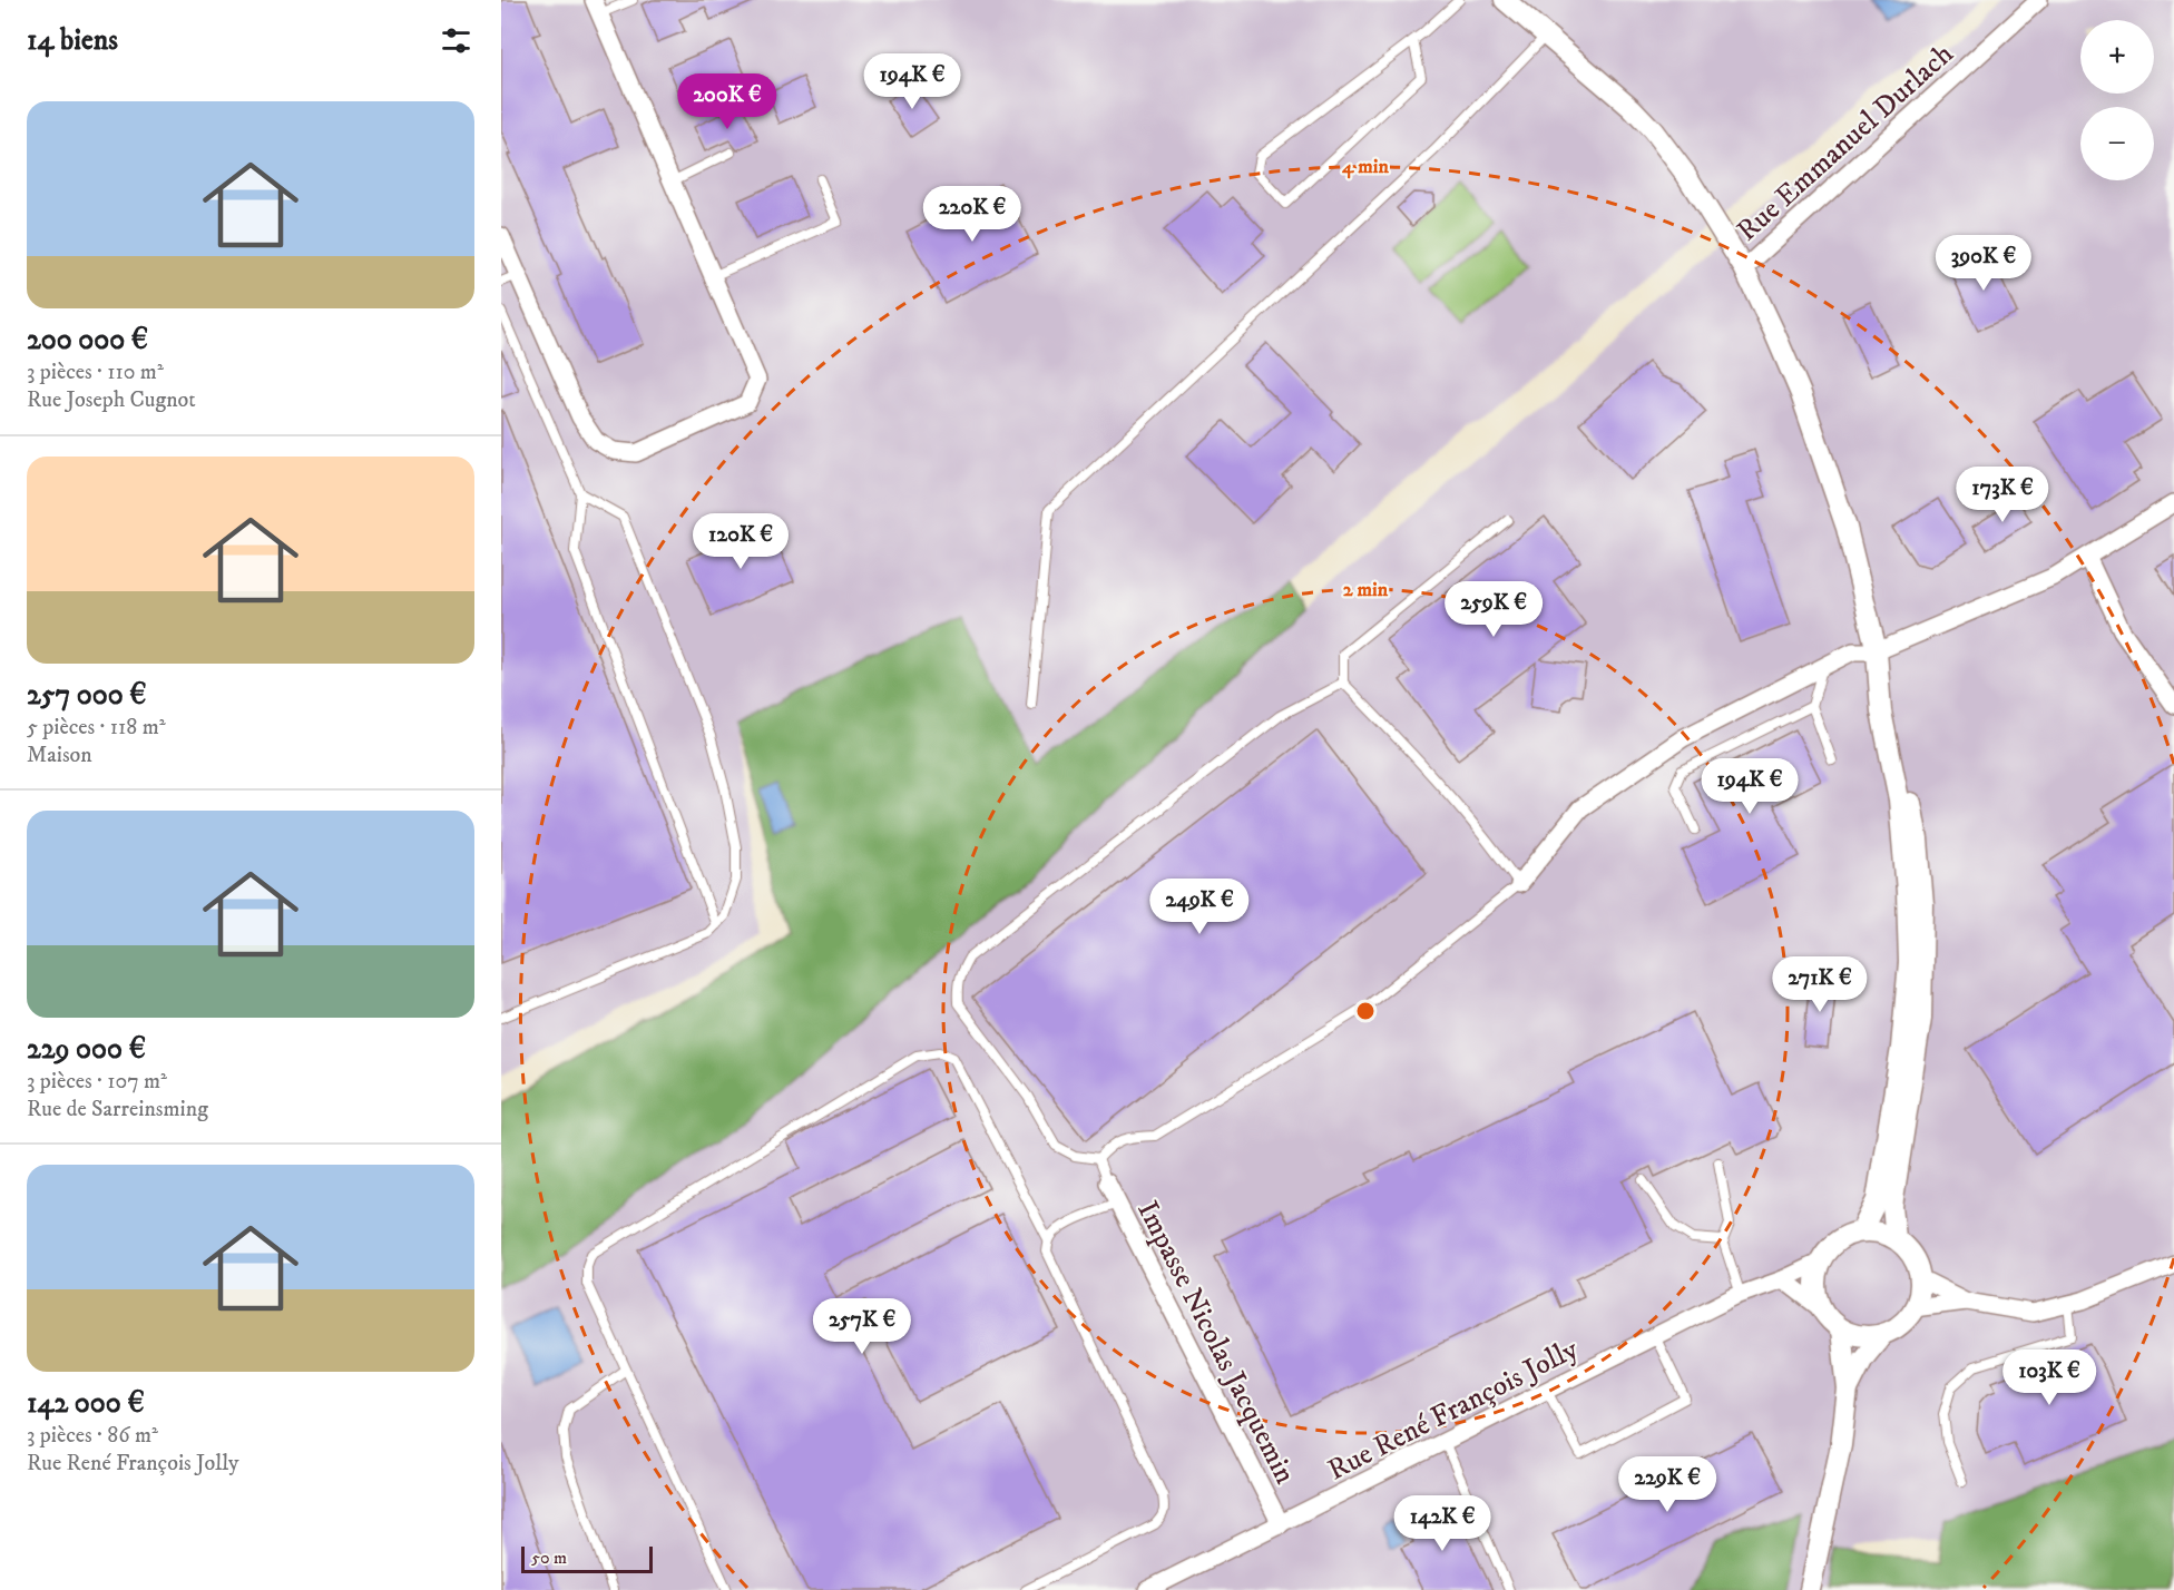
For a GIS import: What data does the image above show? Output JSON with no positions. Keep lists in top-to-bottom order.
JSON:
{
  "streets": {
    "street": ["Rue Emmanuel Durlach", "Impasse Nicolas Jacquemin", "Rue René François Jolly"]
  },
  "crossings": [
    ["Impasse Nicolas Jacquemin", "Rue René François Jolly"]
  ],
  "scale_bar": "50 m",
  "page": {
    "heading": "14 biens",
    "map_buttons": ["+", "−"],
    "price": [
      "194K €",
      "200K €",
      "220K €",
      "390K €",
      "173K €",
      "120K €",
      "259K €",
      "194K €",
      "249K €",
      "271K €",
      "257K €",
      "103K €",
      "229K €",
      "142K €"
    ],
    "list": [
      {
        "name": "200 000 €",
        "note": "3 pièces · 110 m² · Rue Joseph Cugnot"
      },
      {
        "name": "257 000 €",
        "note": "5 pièces · 118 m² · Maison"
      },
      {
        "name": "229 000 €",
        "note": "3 pièces · 107 m² · Rue de Sarreinsming"
      },
      {
        "name": "142 000 €",
        "note": "3 pièces · 86 m² · Rue René François Jolly"
      }
    ],
    "scale": "50 m"
  },
  "rings": ["4 min", "2 min"]
}
